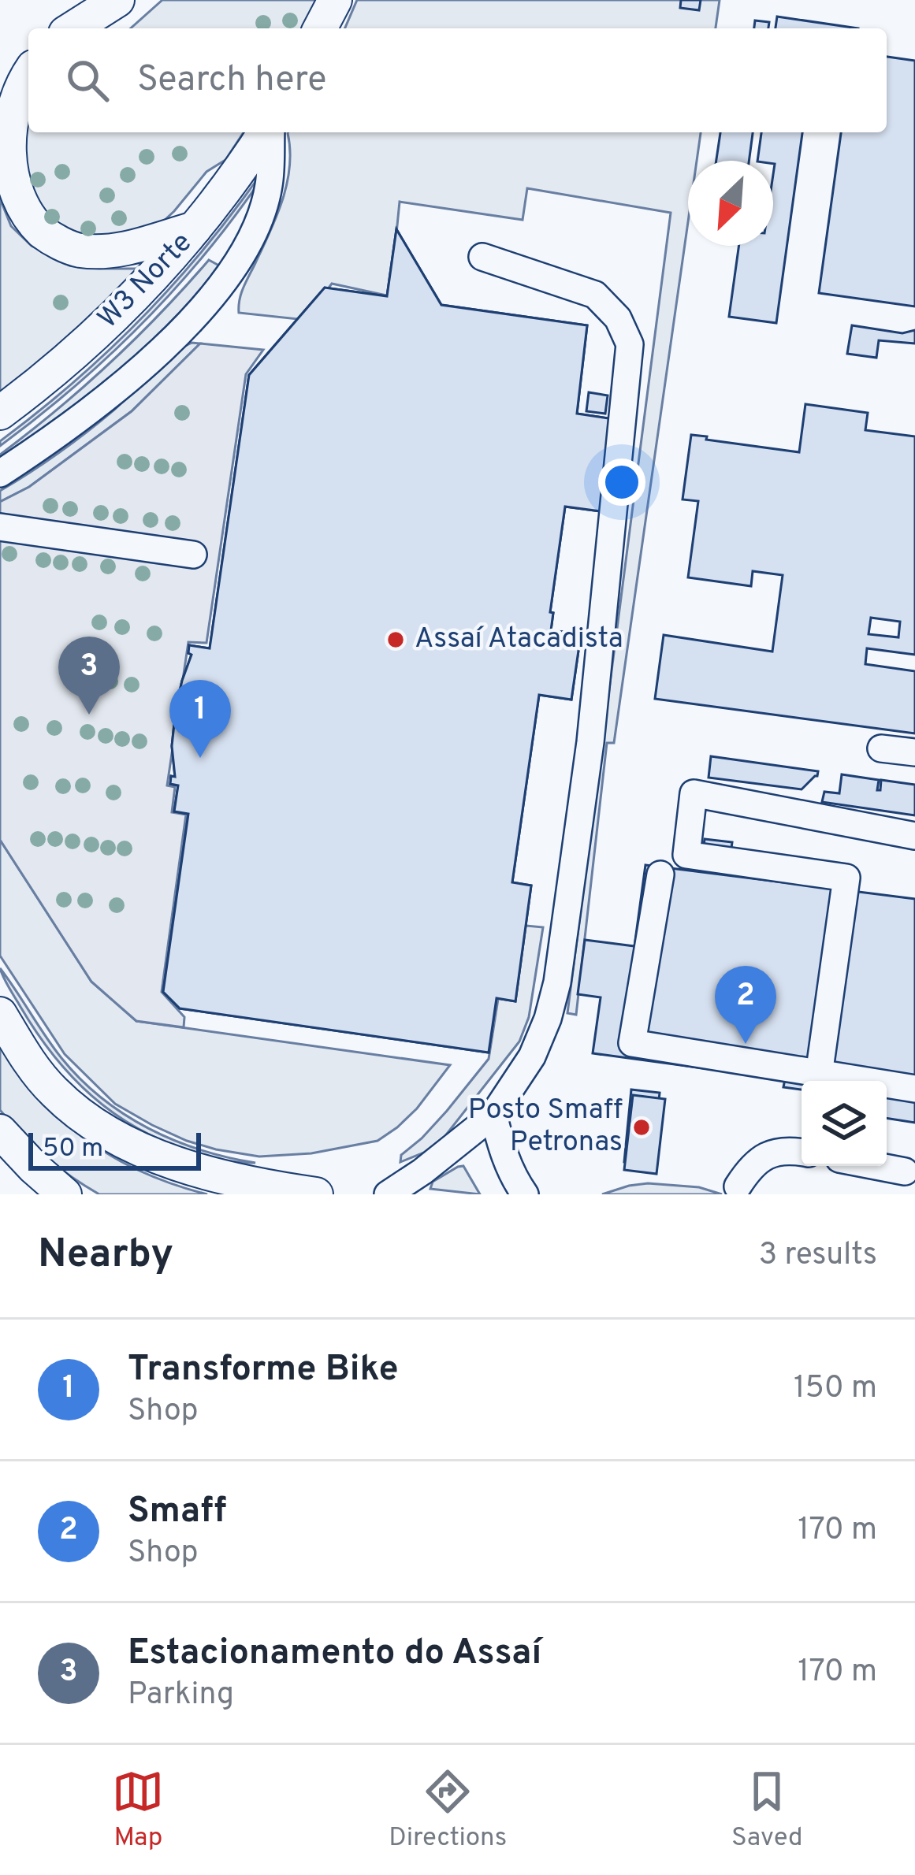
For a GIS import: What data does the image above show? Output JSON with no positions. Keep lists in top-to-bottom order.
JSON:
{
  "streets": {
    "main road": ["W3 Norte"]
  },
  "places": ["Assaí Atacadista", "Posto Smaff Petronas"],
  "scale_bar": "50 m",
  "north": "bottom left",
  "page": {
    "search": "Search here",
    "pins": ["3", "1", "2"],
    "scale": "50 m",
    "heading": ["Nearby", "3 results"],
    "list": [
      {
        "mark": "1",
        "name": "Transforme Bike",
        "note": "Shop",
        "value": "150 m"
      },
      {
        "mark": "2",
        "name": "Smaff",
        "note": "Shop",
        "value": "170 m"
      },
      {
        "mark": "3",
        "name": "Estacionamento do Assaí",
        "note": "Parking",
        "value": "170 m"
      }
    ],
    "nav": ["Map", "Directions", "Saved"]
  }
}
